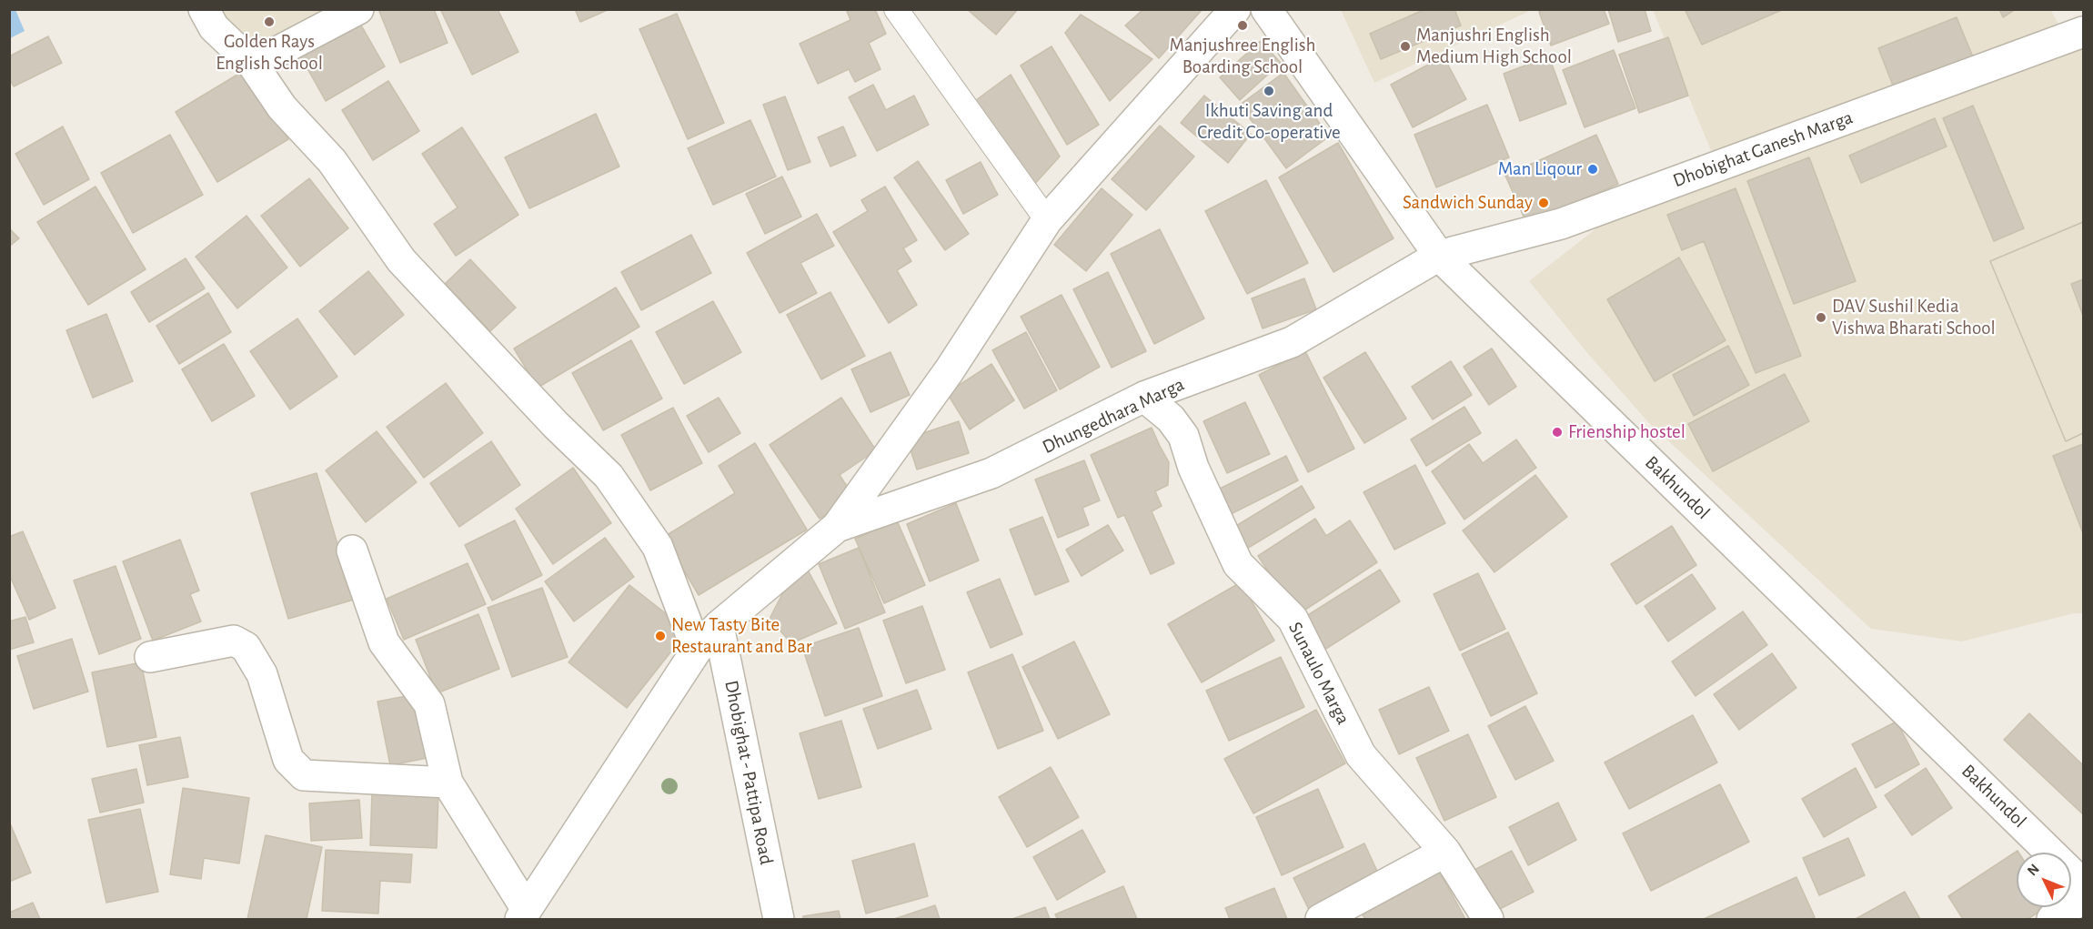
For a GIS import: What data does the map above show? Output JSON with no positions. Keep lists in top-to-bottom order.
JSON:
{
  "streets": {
    "street": [
      "Dhobighat Ganesh Marga",
      "Dhungedhara Marga",
      "Bakhundol",
      "Sunaulo Marga",
      "Dhobighat - Pattipa Road"
    ]
  },
  "crossings": [
    ["Dhobighat Ganesh Marga", "Dhungedhara Marga"],
    ["Dhobighat Ganesh Marga", "Bakhundol"],
    ["Dhungedhara Marga", "Bakhundol"],
    ["Dhungedhara Marga", "Sunaulo Marga"]
  ],
  "places": [
    "Golden Rays English School",
    "Manjushree English Boarding School",
    "Manjushri English Medium High School",
    "Ikhuti Saving and Credit Co-operative",
    "Man Liqour",
    "Sandwich Sunday",
    "DAV Sushil Kedia Vishwa Bharati School",
    "Frienship hostel",
    "New Tasty Bite Restaurant and Bar"
  ],
  "north": "top left"
}
